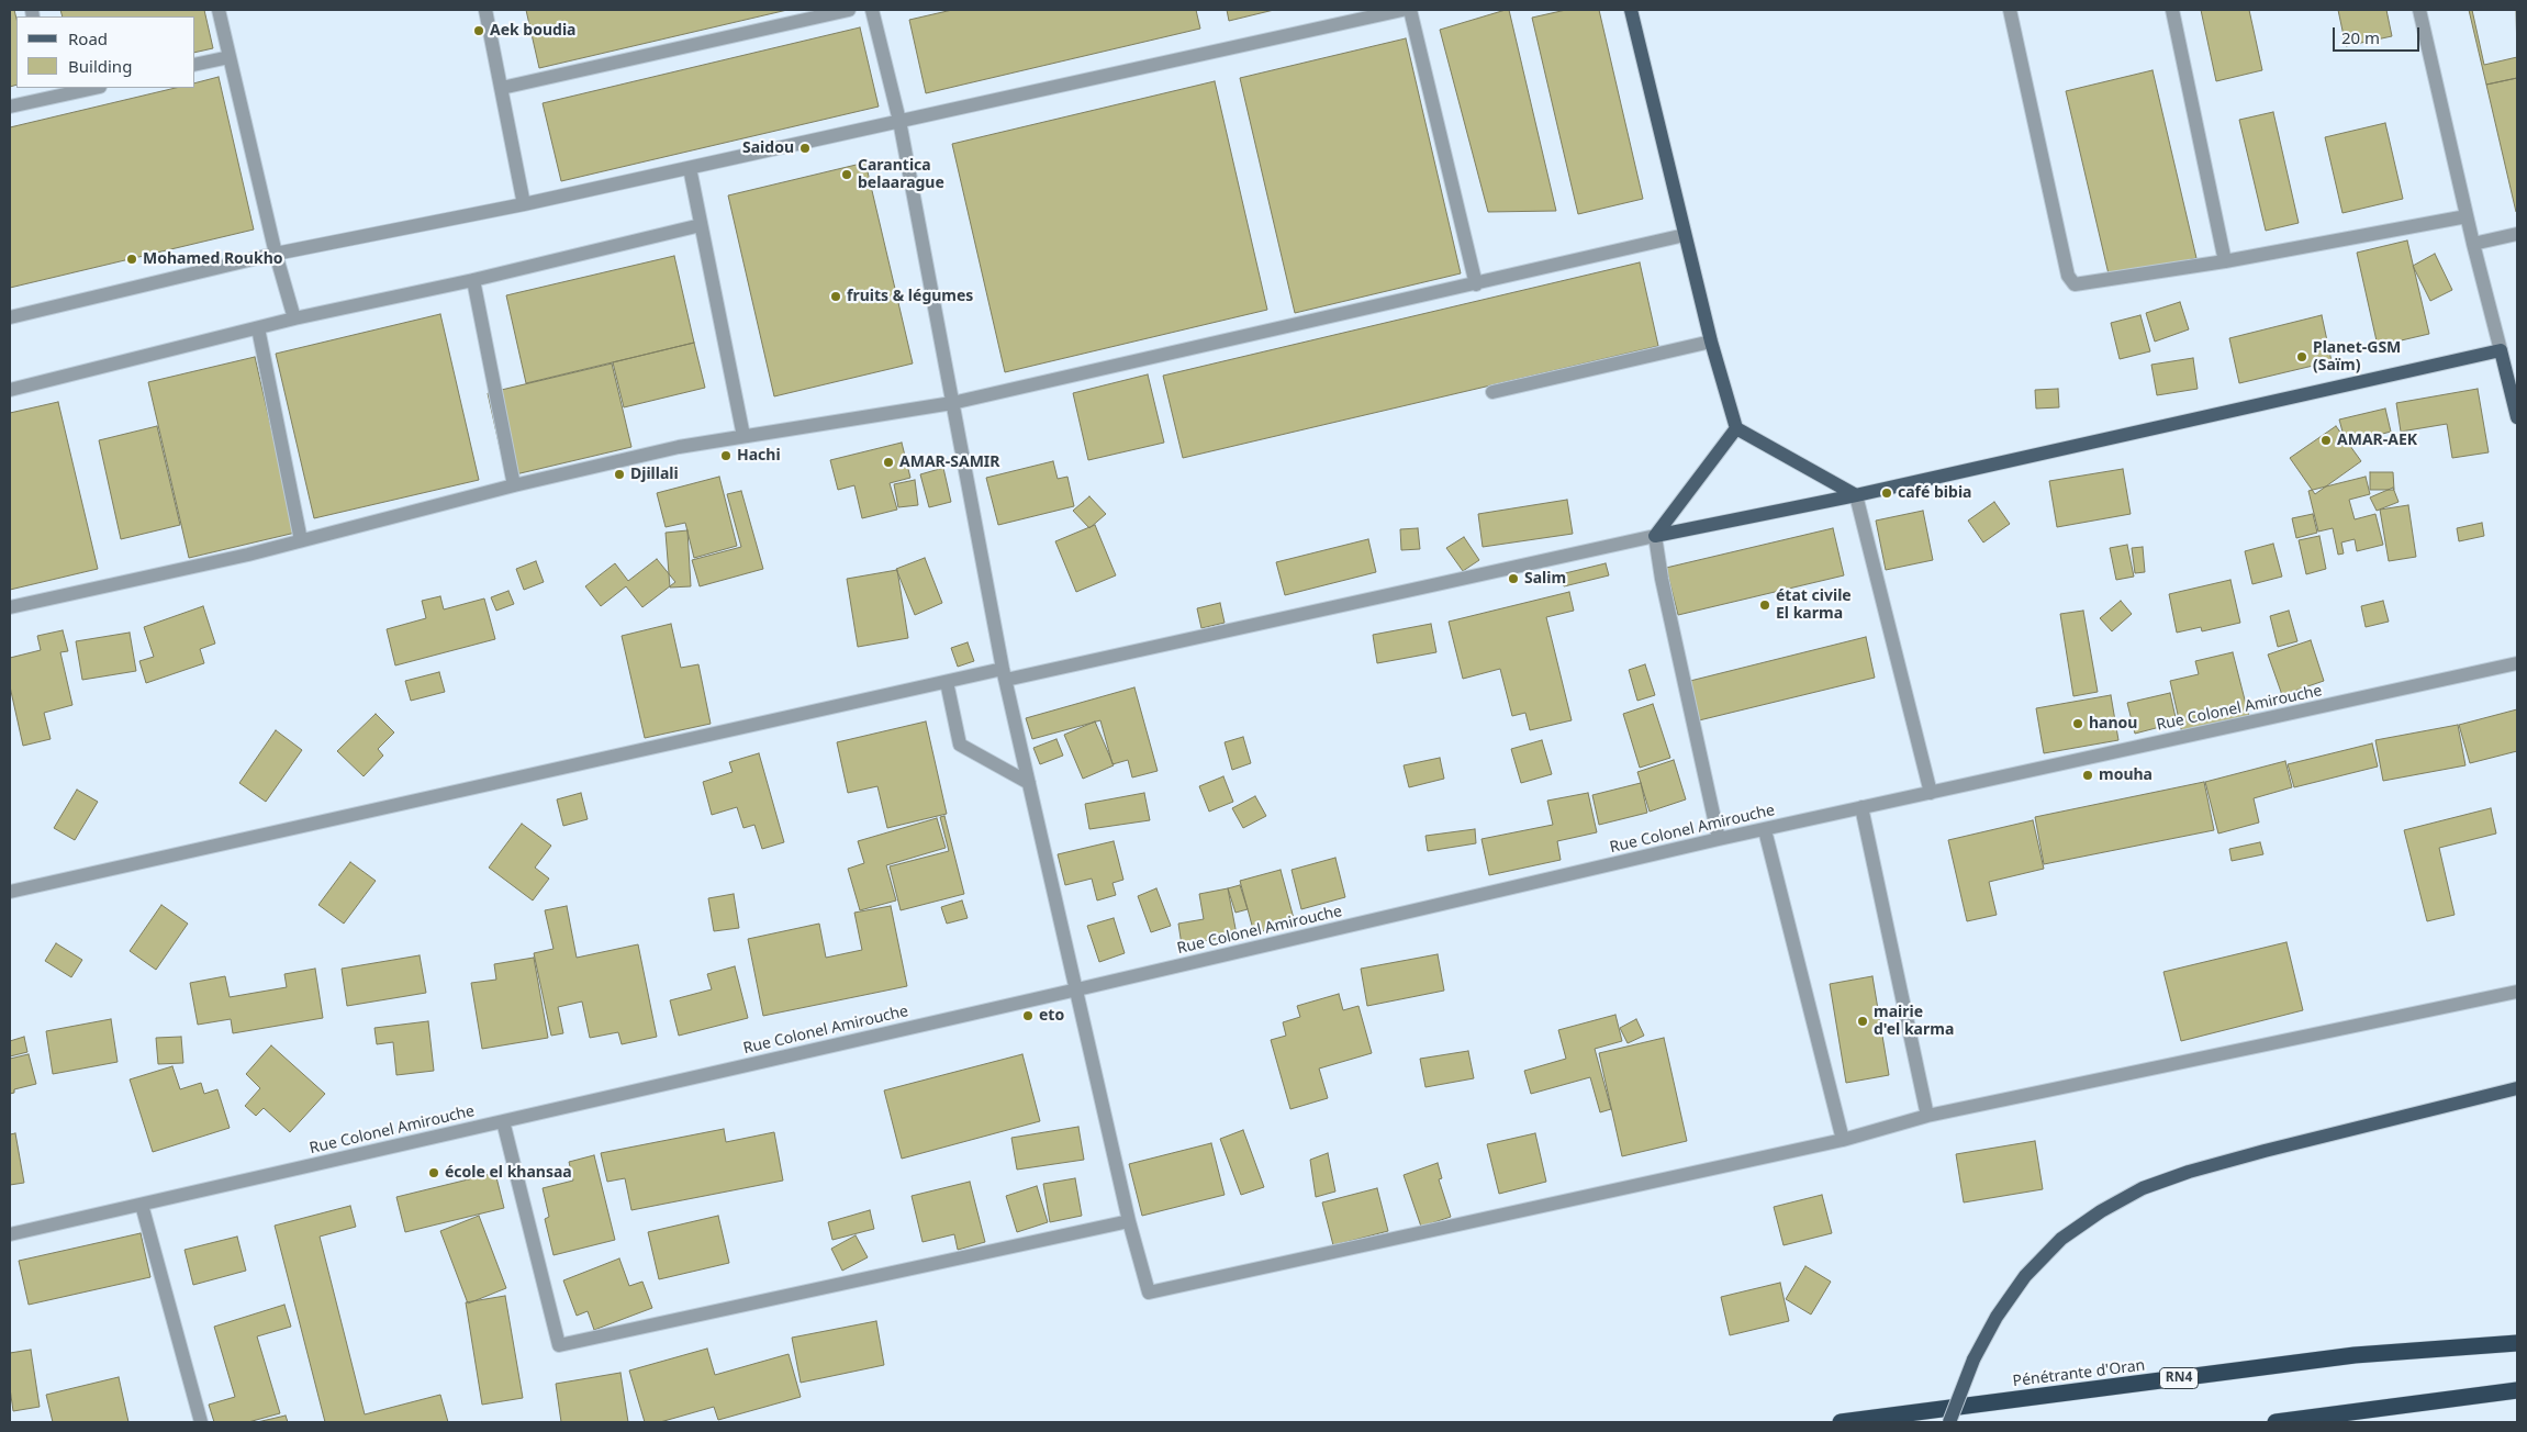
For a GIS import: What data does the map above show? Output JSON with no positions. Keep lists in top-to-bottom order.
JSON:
{
  "streets": {
    "highway": ["Pénétrante d'Oran", "RN4"],
    "street": ["Rue Colonel Amirouche"]
  },
  "places": [
    "Aek boudia",
    "Saidou",
    "Carantica belaarague",
    "Mohamed Roukho",
    "fruits & légumes",
    "Planet-GSM (Saïm)",
    "AMAR-AEK",
    "Hachi",
    "AMAR-SAMIR",
    "Djillali",
    "café bibia",
    "Salim",
    "état civile El karma",
    "hanou",
    "mouha",
    "eto",
    "mairie d'el karma",
    "école el khansaa"
  ],
  "legend": ["Road", "Building"],
  "scale_bar": "20 m"
}
